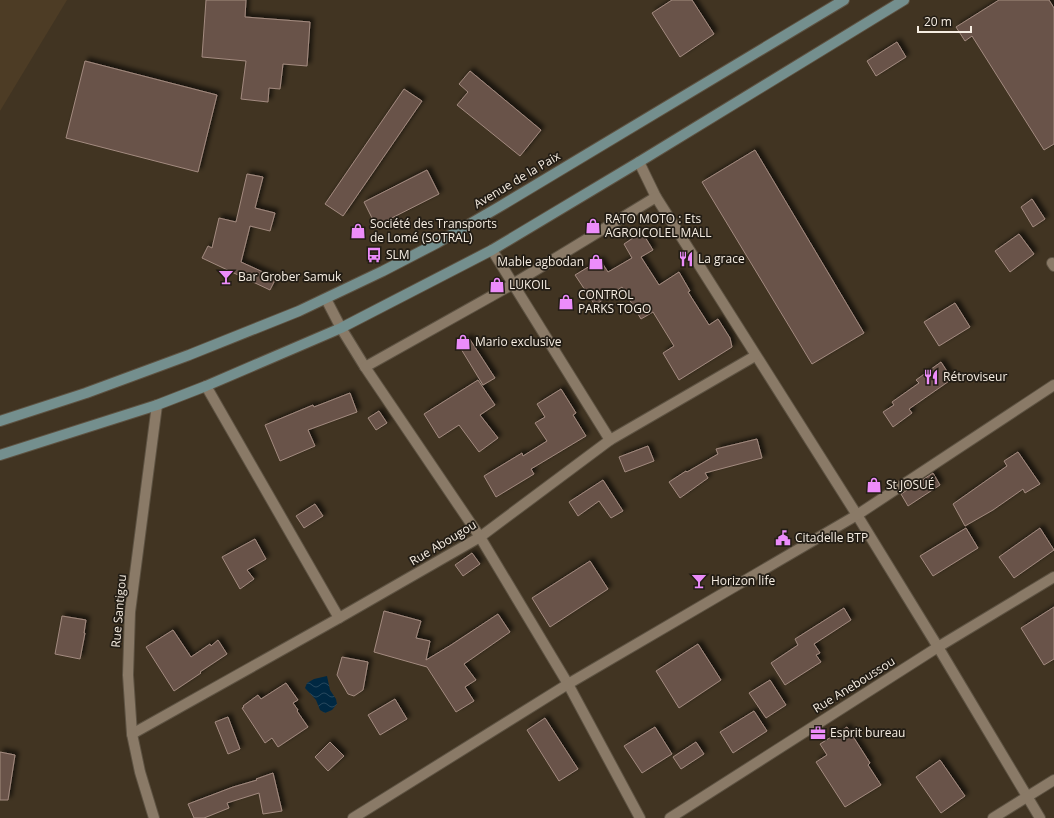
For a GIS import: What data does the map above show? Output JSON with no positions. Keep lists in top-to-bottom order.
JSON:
{
  "streets": {
    "main road": ["Avenue de la Paix"],
    "street": ["Rue Abougou", "Rue Santigou", "Rue Aneboussou"]
  },
  "crossings": [
    ["Rue Abougou", "Rue Santigou"]
  ],
  "places": {
    "shop": [
      "RATO MOTO : Ets AGROICOLEL MALL",
      "Société des Transports de Lomé (SOTRAL)",
      "Mable agbodan",
      "LUKOIL",
      "CONTROL PARKS TOGO",
      "Mario exclusive",
      "St JOSUÉ"
    ],
    "bus stop": ["SLM"],
    "restaurant": ["La grace", "Rétroviseur"],
    "bar": ["Bar Grober Samuk", "Horizon life"],
    "public building": ["Citadelle BTP"],
    "office": ["Esprit bureau"]
  },
  "scale_bar": "20 m"
}
